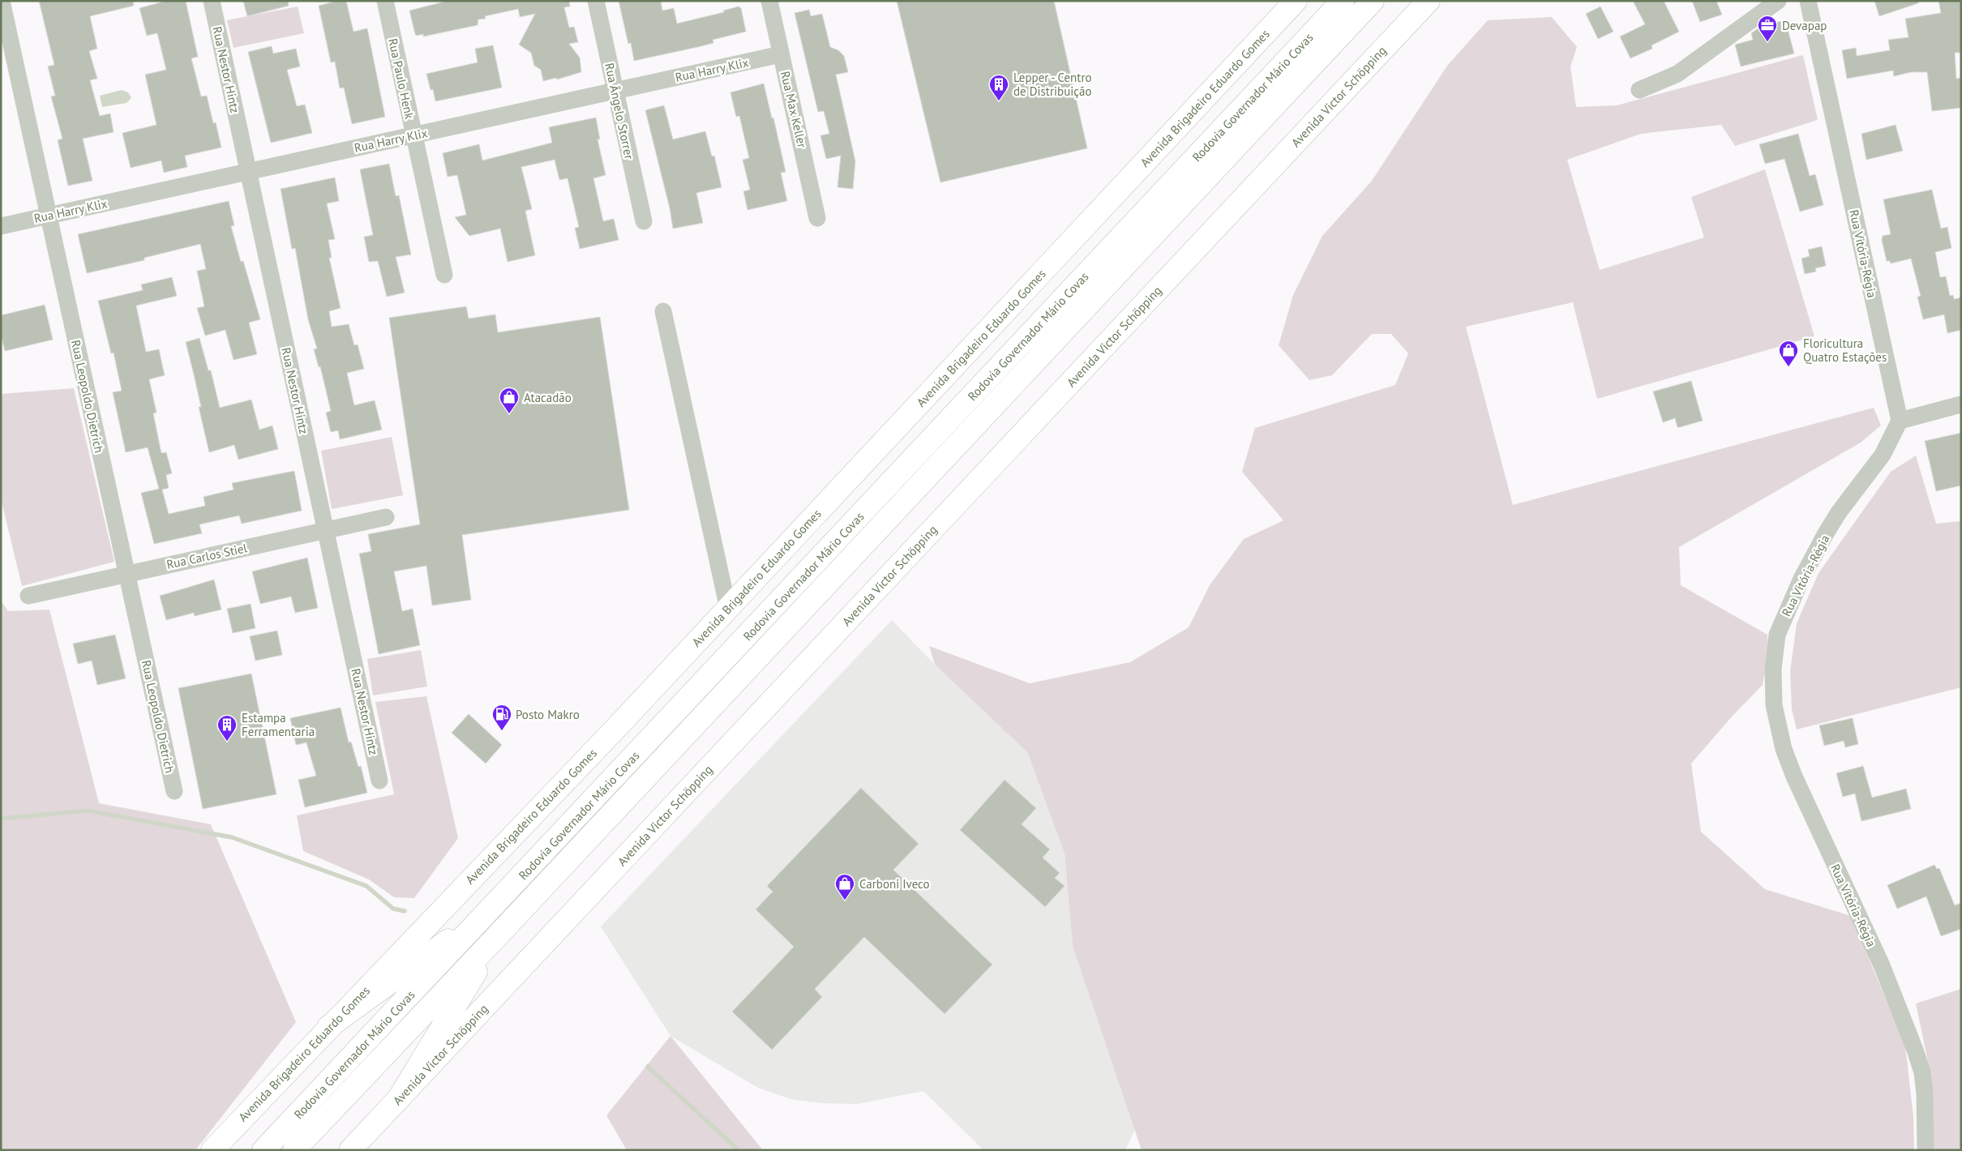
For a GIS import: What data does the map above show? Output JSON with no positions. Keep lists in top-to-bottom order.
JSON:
{
  "streets": {
    "main road": ["Avenida Victor Schöpping", "Rodovia Governador Mário Covas", "Avenida Brigadeiro Eduardo Gomes"],
    "street": [
      "Rua Nestor Hintz",
      "Rua Harry Klix",
      "Rua Paulo Henk",
      "Rua Max Keller",
      "Rua Ângelo Storrer",
      "Rua Vitória-Régia",
      "Rua Leopoldo Dietrich",
      "Rua Carlos Stiel"
    ]
  },
  "crossings": [
    ["Rua Nestor Hintz", "Rua Harry Klix"],
    ["Rua Nestor Hintz", "Rua Carlos Stiel"],
    ["Rua Harry Klix", "Rua Paulo Henk"],
    ["Rua Harry Klix", "Rua Max Keller"],
    ["Rua Harry Klix", "Rua Ângelo Storrer"],
    ["Rua Harry Klix", "Rua Leopoldo Dietrich"],
    ["Rua Leopoldo Dietrich", "Rua Carlos Stiel"]
  ],
  "places": {
    "office": ["Devapap"],
    "building": ["Lepper - Centro de Distribuição", "Estampa Ferramentaria"],
    "shop": ["Floricultura Quatro Estações", "Atacadão", "Carboni Iveco"],
    "fuel station": ["Posto Makro"]
  }
}
